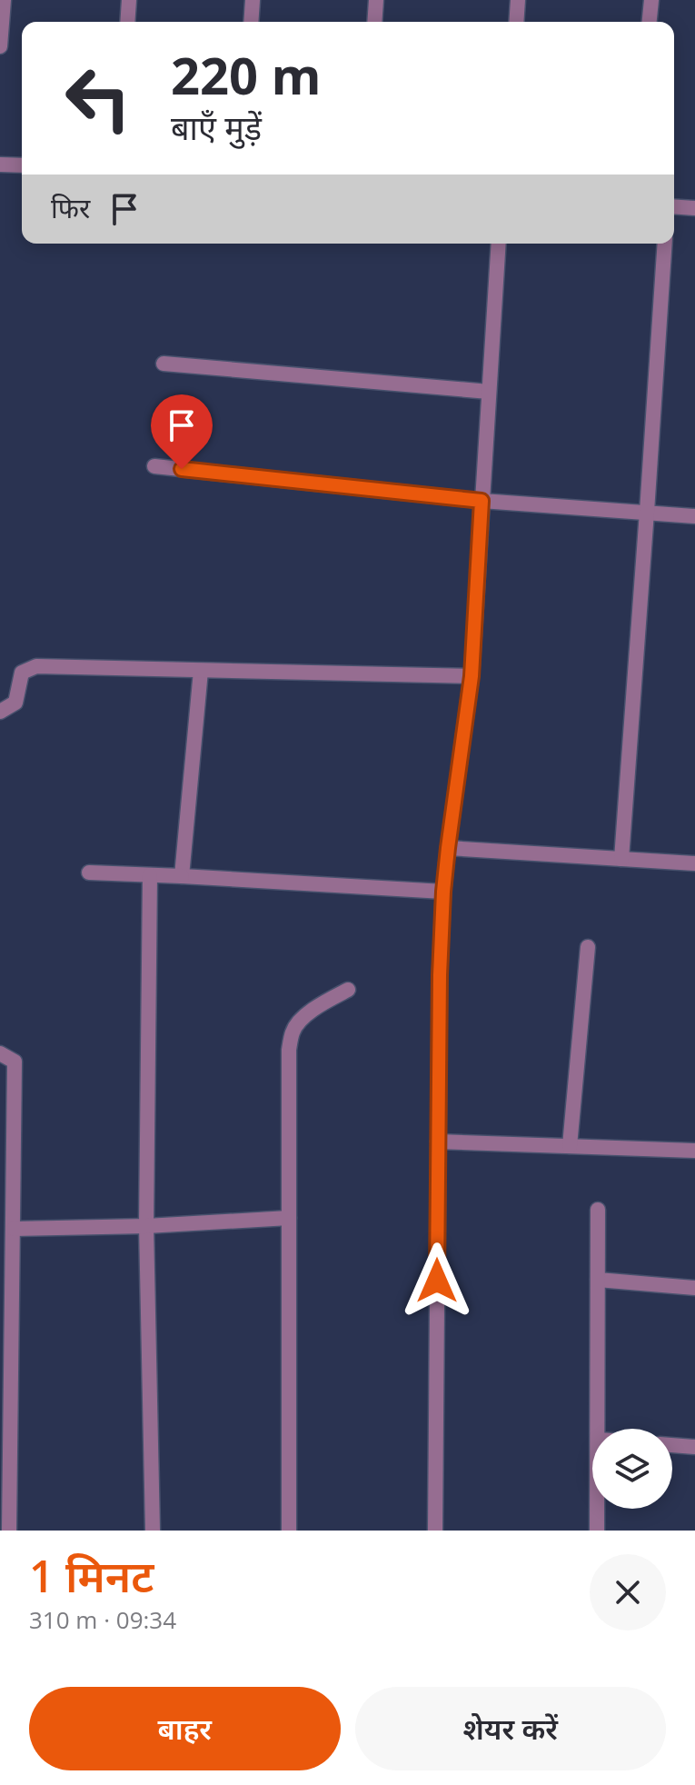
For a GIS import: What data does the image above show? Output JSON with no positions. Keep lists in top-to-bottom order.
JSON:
{
  "page": {
    "turn": ["220 m", "बाएँ मुड़ें"],
    "then": "फिर",
    "heading": ["1 मिनट", "310 m · 09:34"],
    "buttons": ["बाहर", "शेयर करें"]
  }
}
